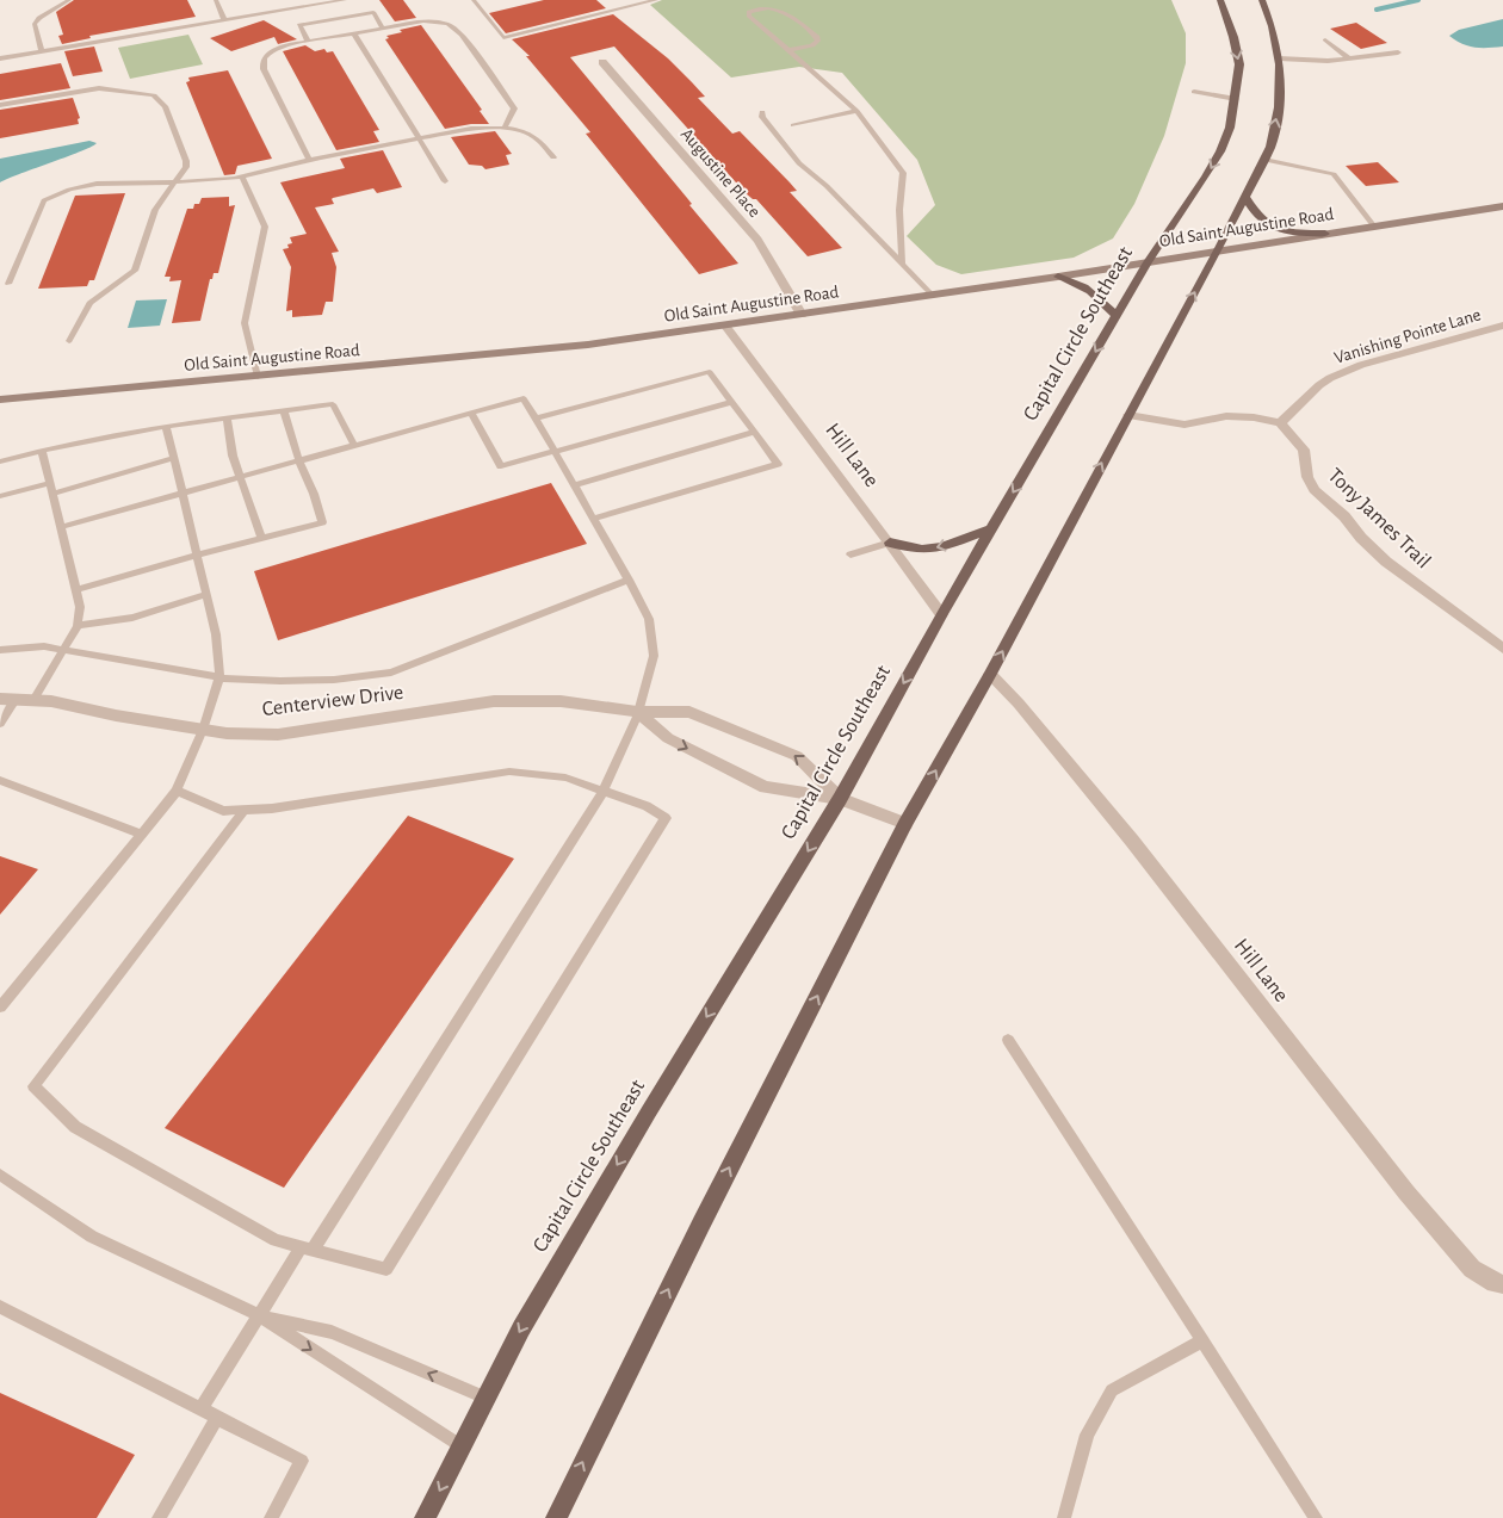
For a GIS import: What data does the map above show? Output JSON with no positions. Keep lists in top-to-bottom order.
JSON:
{
  "streets": {
    "main road": ["Capital Circle Southeast"],
    "street": [
      "Augustine Place",
      "Old Saint Augustine Road",
      "Vanishing Pointe Lane",
      "Hill Lane",
      "Tony James Trail",
      "Centerview Drive"
    ]
  },
  "crossings": [
    ["Augustine Place", "Old Saint Augustine Road"],
    ["Old Saint Augustine Road", "Capital Circle Southeast"],
    ["Old Saint Augustine Road", "Hill Lane"],
    ["Capital Circle Southeast", "Hill Lane"],
    ["Capital Circle Southeast", "Centerview Drive"],
    ["Vanishing Pointe Lane", "Tony James Trail"]
  ]
}
